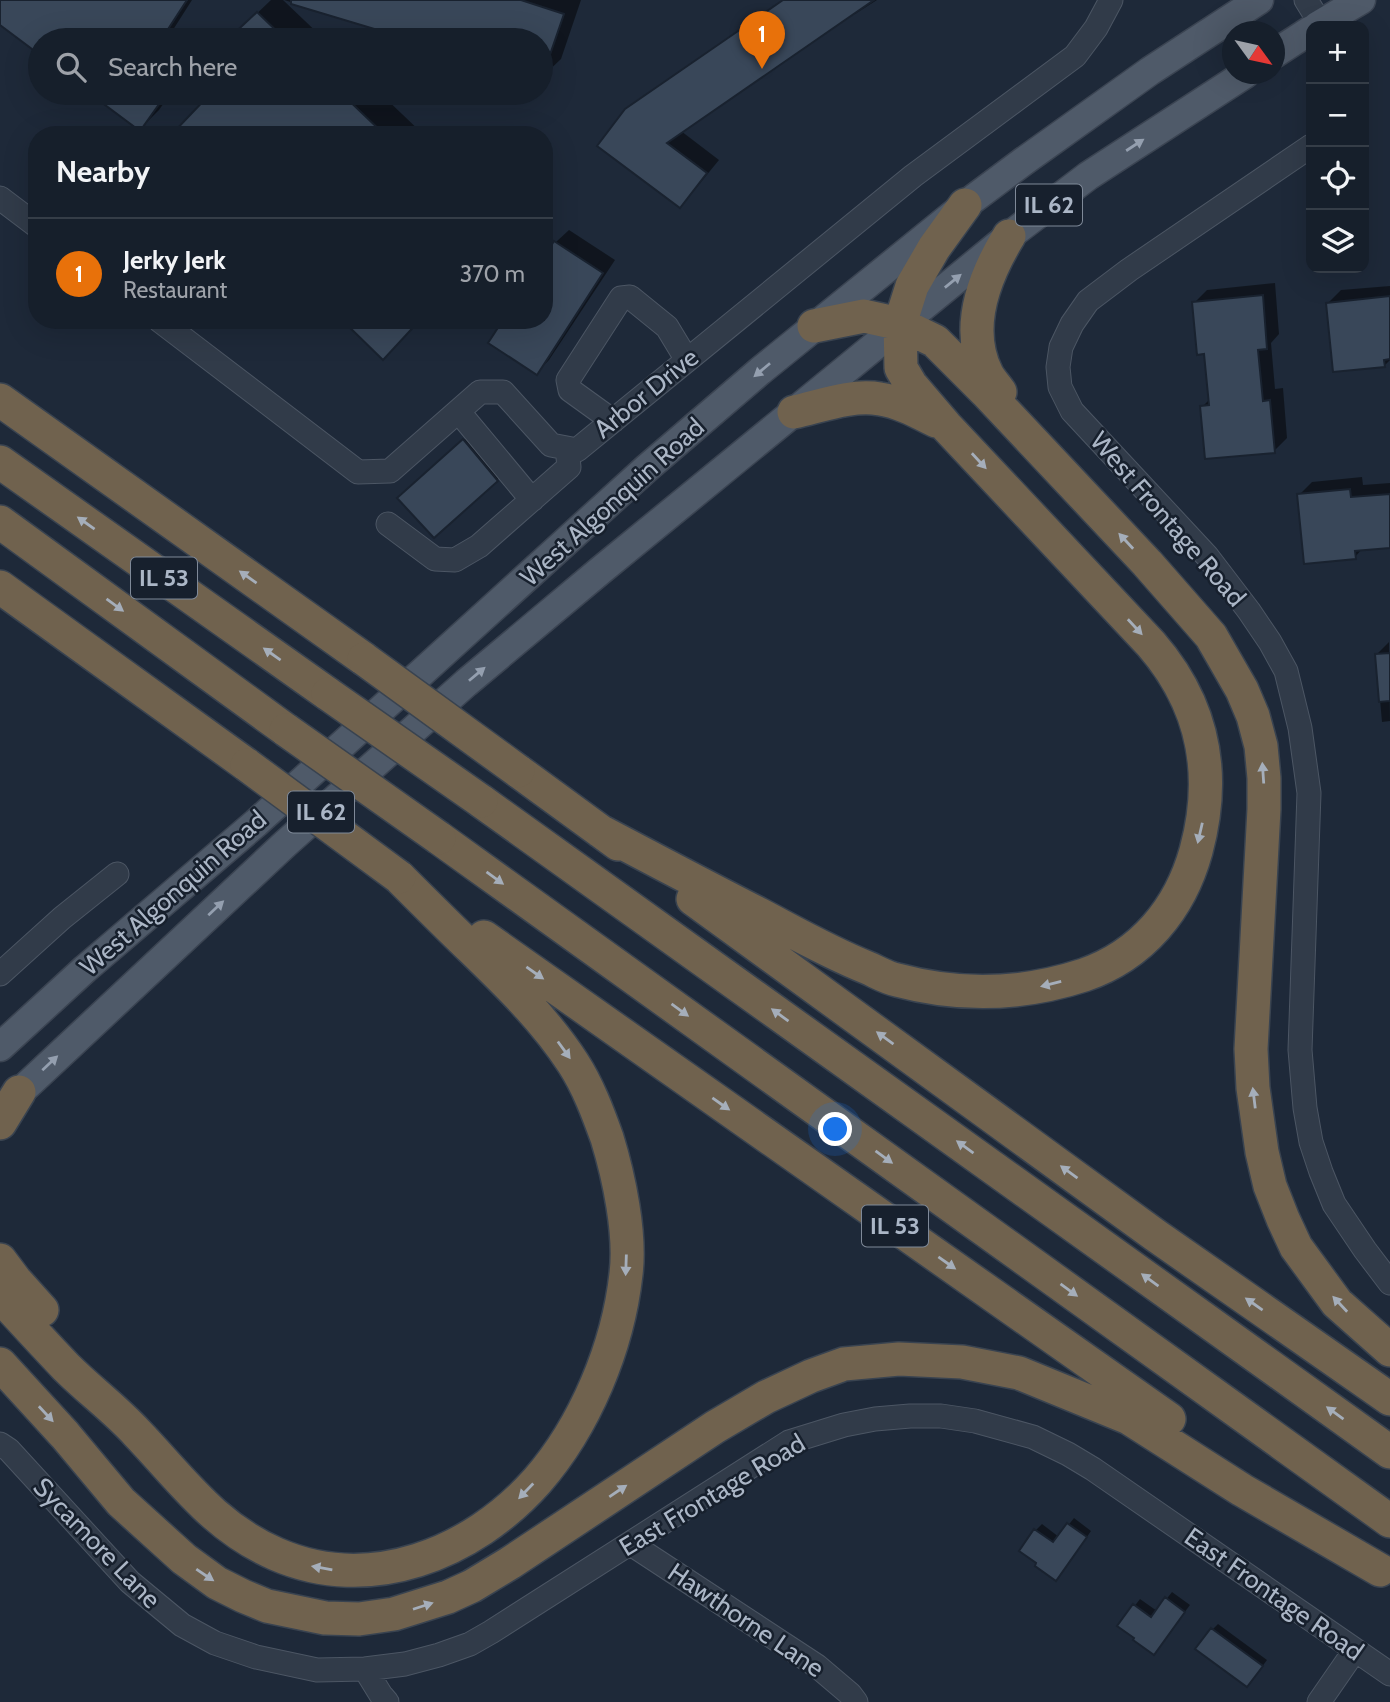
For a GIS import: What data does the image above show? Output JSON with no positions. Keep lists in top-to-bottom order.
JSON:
{
  "streets": {
    "highway": ["IL 53"],
    "main road": ["IL 62", "West Algonquin Road"],
    "street": [
      "Arbor Drive",
      "West Frontage Road",
      "East Frontage Road",
      "Sycamore Lane",
      "Hawthorne Lane"
    ]
  },
  "crossings": [
    ["East Frontage Road", "Sycamore Lane"],
    ["East Frontage Road", "Hawthorne Lane"]
  ],
  "north": "bottom right",
  "page": {
    "pins": "1",
    "map_buttons": ["+", "−"],
    "search": "Search here",
    "heading": "Nearby",
    "list": [
      {
        "mark": "1",
        "name": "Jerky Jerk",
        "note": "Restaurant",
        "value": "370 m"
      }
    ]
  }
}
